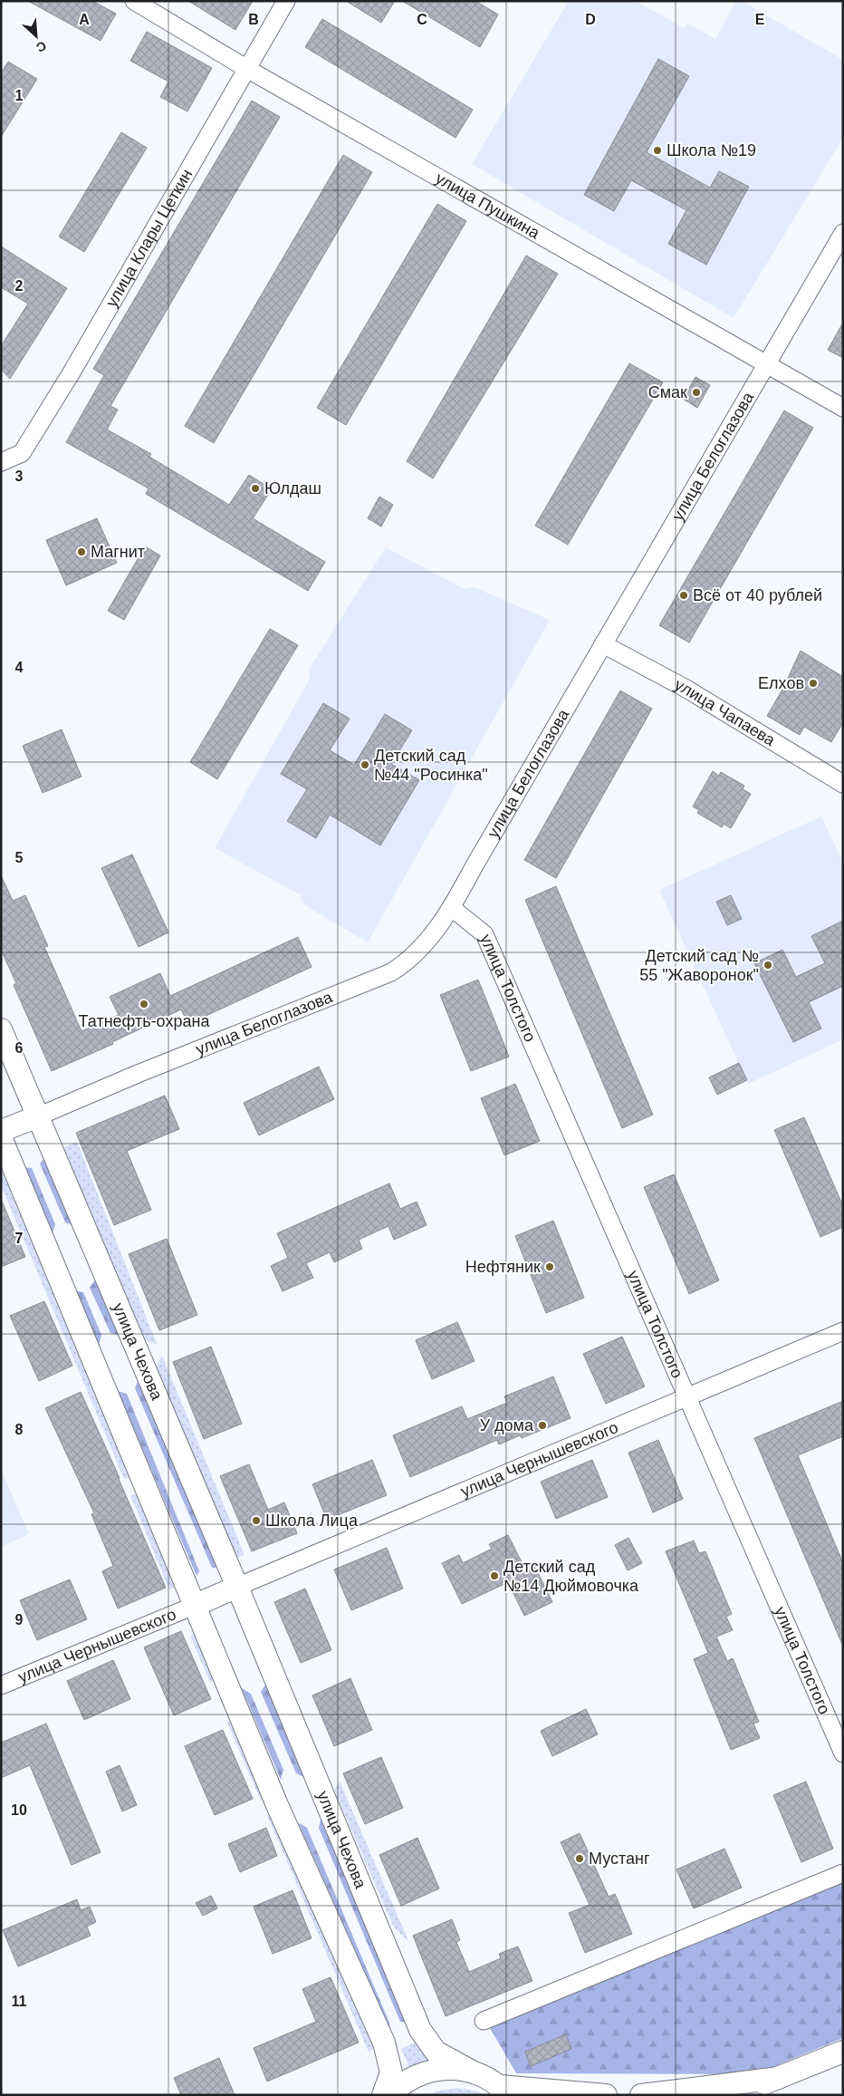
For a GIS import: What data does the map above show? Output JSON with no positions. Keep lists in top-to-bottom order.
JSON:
{
  "streets": {
    "main road": ["улица Чехова"],
    "street": [
      "улица Пушкина",
      "улица Клары Цеткин",
      "улица Белоглазова",
      "улица Чапаева",
      "улица Толстого",
      "улица Чернышевского"
    ]
  },
  "crossings": [
    ["улица Пушкина", "улица Клары Цеткин"],
    ["улица Пушкина", "улица Белоглазова"],
    ["улица Белоглазова", "улица Чапаева"],
    ["улица Белоглазова", "улица Толстого"],
    ["улица Белоглазова", "улица Чехова"],
    ["улица Толстого", "улица Чернышевского"],
    ["улица Чехова", "улица Чернышевского"]
  ],
  "places": [
    "Школа №19",
    "Смак",
    "Юлдаш",
    "Магнит",
    "Всё от 40 рублей",
    "Елхов",
    "Детский сад №44 \"Росинка\"",
    "Детский сад № 55 \"Жаворонок\"",
    "Татнефть-охрана",
    "Нефтяник",
    "У дома",
    "Школа Лица",
    "Детский сад №14 Дюймовочка",
    "Мустанг"
  ],
  "north": "bottom right",
  "grid": {
    "columns": [
      "A",
      "B",
      "C",
      "D",
      "E"
    ],
    "rows": [
      "1",
      "2",
      "3",
      "4",
      "5",
      "6",
      "7",
      "8",
      "9",
      "10",
      "11"
    ]
  }
}
